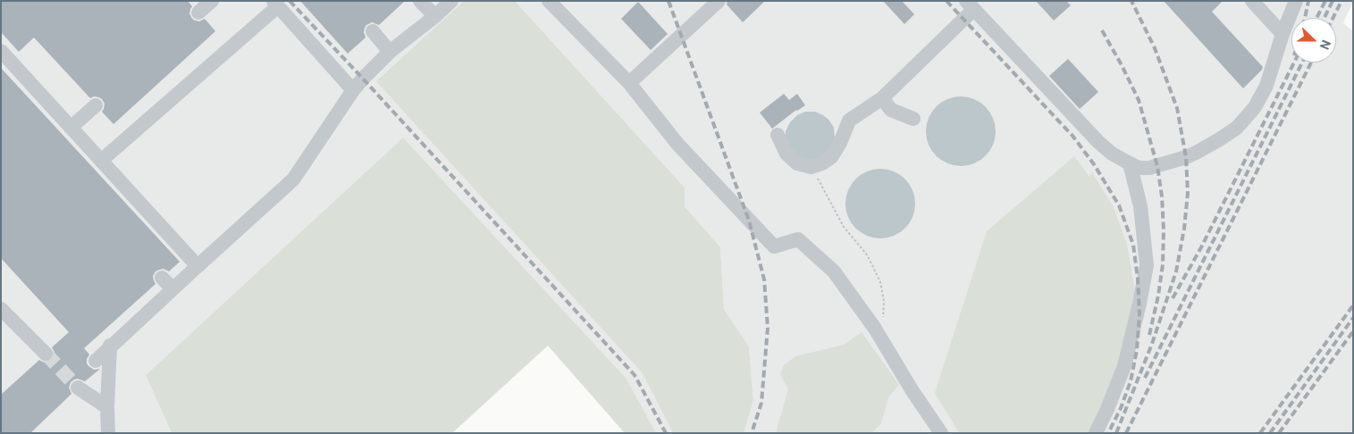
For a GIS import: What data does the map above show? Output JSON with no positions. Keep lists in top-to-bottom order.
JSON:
{
  "north": "right"
}
